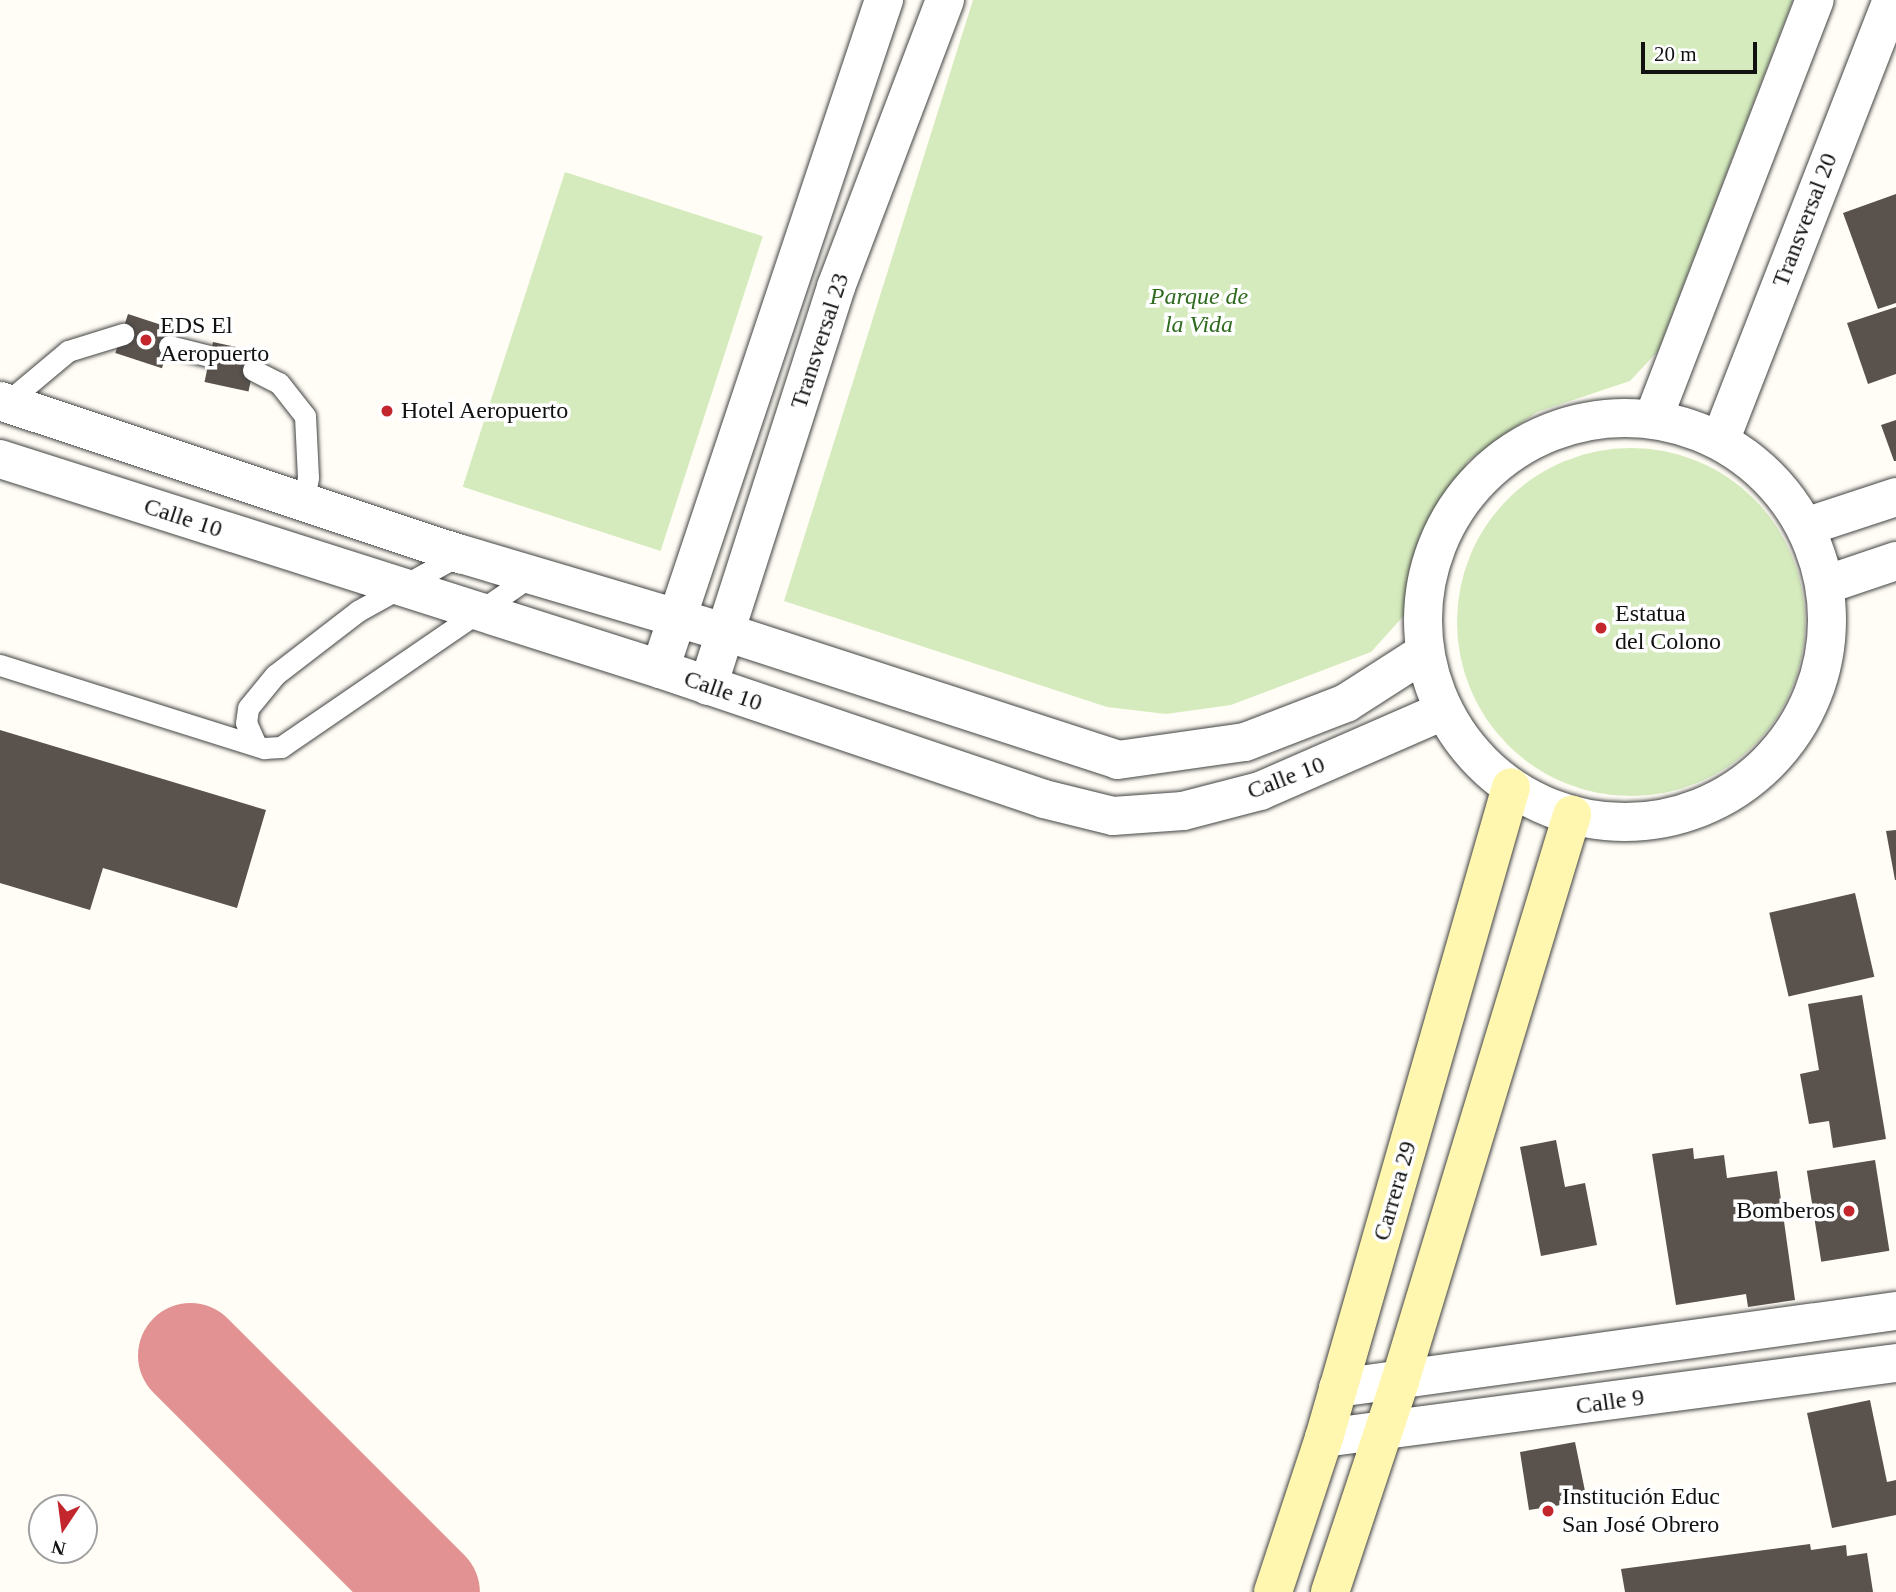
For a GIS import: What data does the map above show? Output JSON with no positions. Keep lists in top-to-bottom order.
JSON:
{
  "streets": {
    "main road": ["Carrera 29"],
    "street": [
      "Transversal 20",
      "Transversal 23",
      "Calle 10",
      "Calle 9"
    ]
  },
  "crossings": [
    ["Transversal 23", "Calle 10"],
    ["Carrera 29", "Calle 9"]
  ],
  "parks": ["Parque de la Vida"],
  "places": [
    "EDS El Aeropuerto",
    "Hotel Aeropuerto",
    "Estatua del Colono",
    "Bomberos",
    "Institución Educ San José Obrero"
  ],
  "scale_bar": "20 m",
  "north": "bottom"
}
